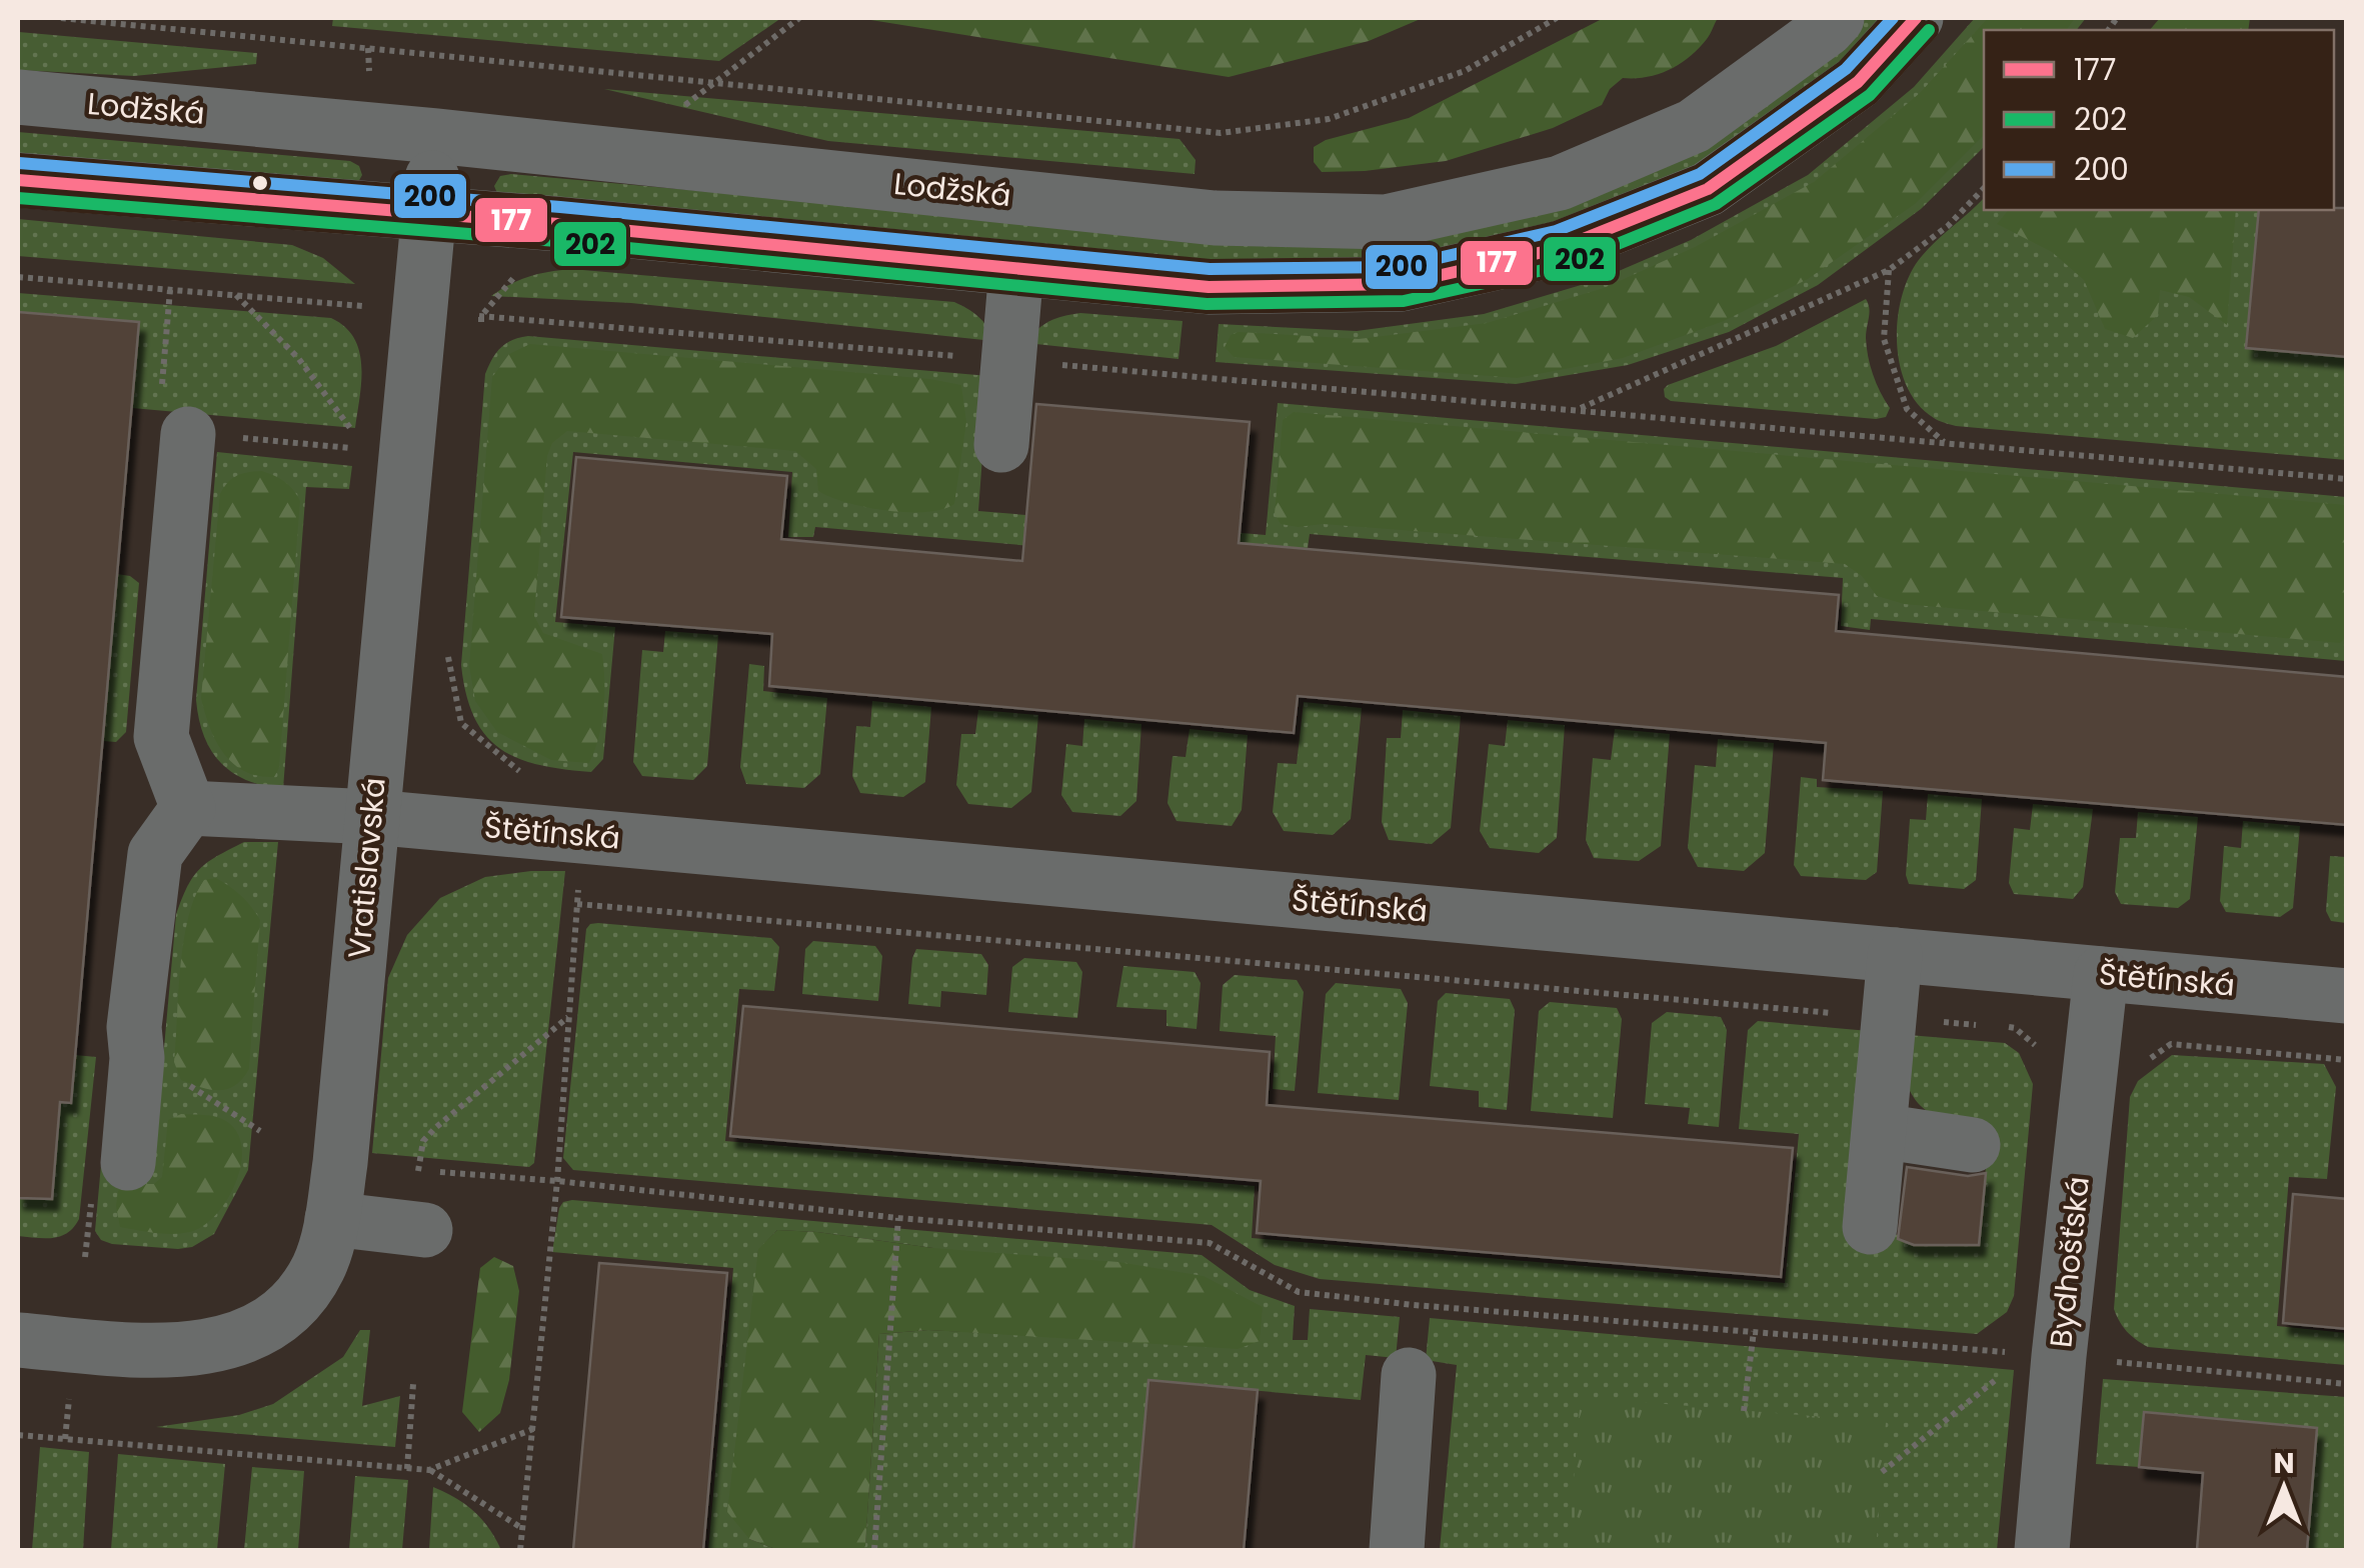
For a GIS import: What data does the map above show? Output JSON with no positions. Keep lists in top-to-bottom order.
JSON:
{
  "streets": {
    "street": [
      "Lodžská",
      "Štětínská",
      "Vratislavská",
      "Bydhošťská"
    ]
  },
  "crossings": [
    ["Lodžská", "Vratislavská"],
    ["Štětínská", "Vratislavská"],
    ["Štětínská", "Bydhošťská"]
  ],
  "lines": ["transit line 177", "transit line 200", "transit line 202"],
  "legend": ["177", "202", "200"],
  "north": "top"
}
